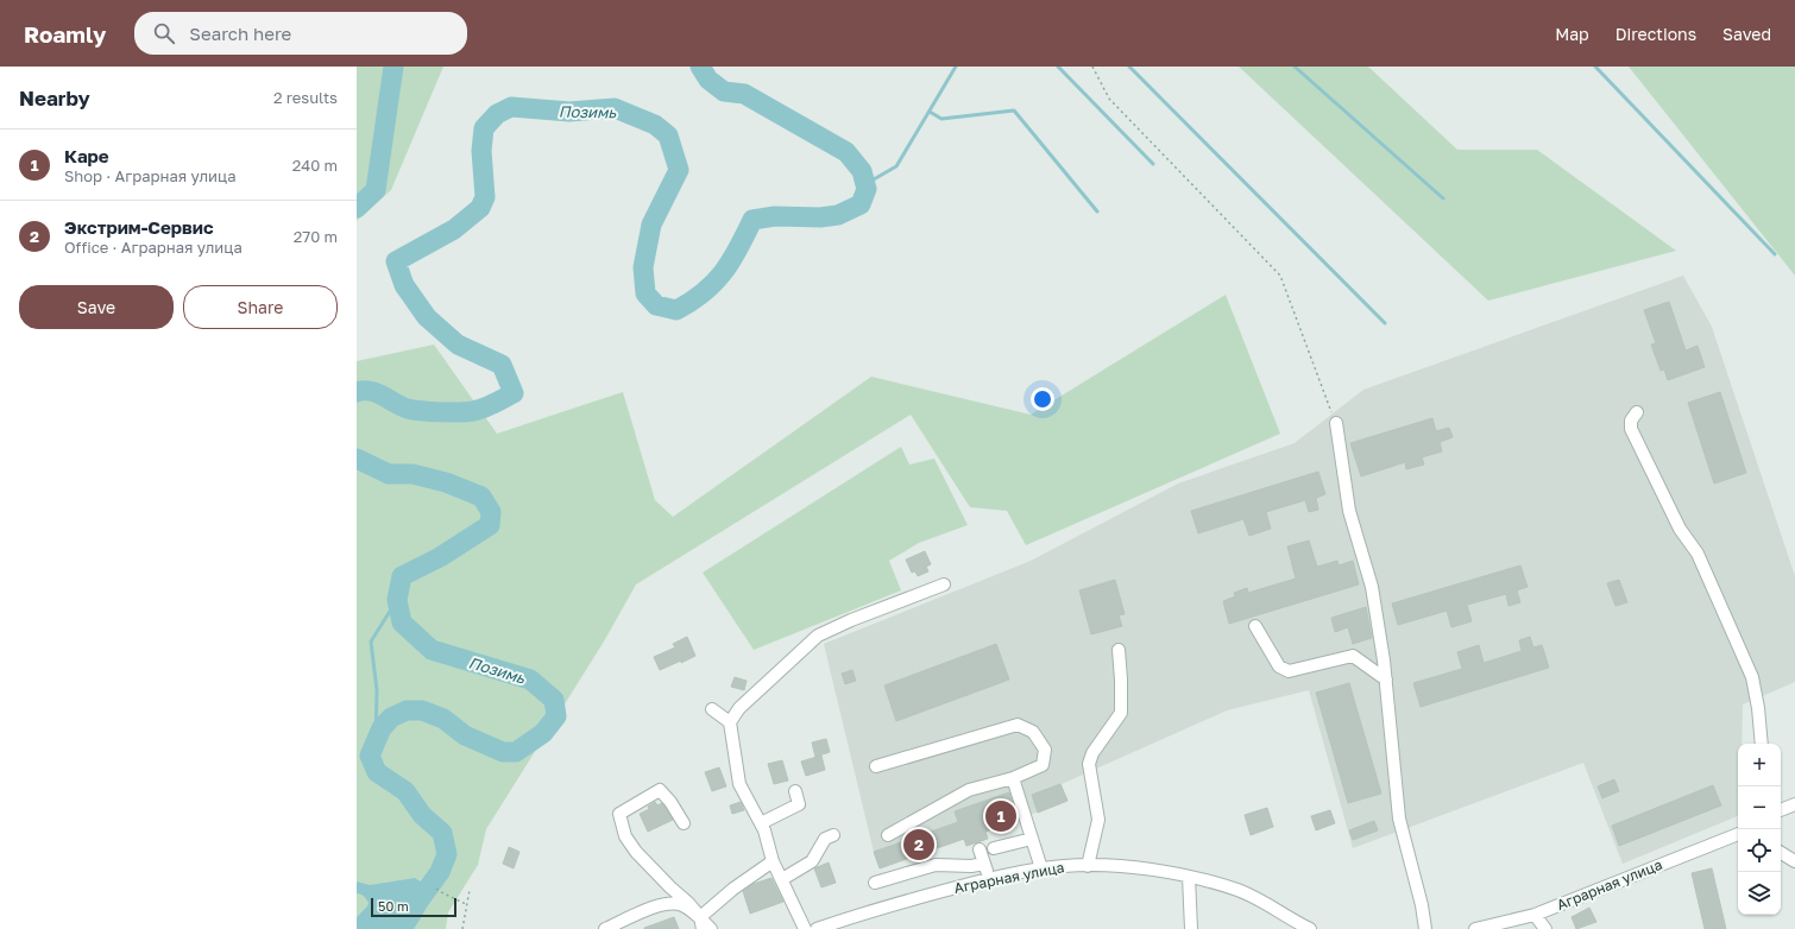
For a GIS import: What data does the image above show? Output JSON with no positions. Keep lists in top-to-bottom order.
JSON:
{
  "streets": {
    "street": ["Аграрная улица"]
  },
  "water": ["Позимь"],
  "scale_bar": "50 m",
  "page": {
    "header": "Roamly",
    "search": "Search here",
    "nav": ["Map", "Directions", "Saved"],
    "heading": ["Nearby", "2 results"],
    "list": [
      {
        "mark": "1",
        "name": "Каре",
        "note": "Shop · Аграрная улица",
        "value": "240 m"
      },
      {
        "mark": "2",
        "name": "Экстрим-Сервис",
        "note": "Office · Аграрная улица",
        "value": "270 m"
      }
    ],
    "buttons": ["Save", "Share"],
    "map_buttons": ["+", "−"],
    "pins": ["1", "2"],
    "scale": "50 m"
  }
}
